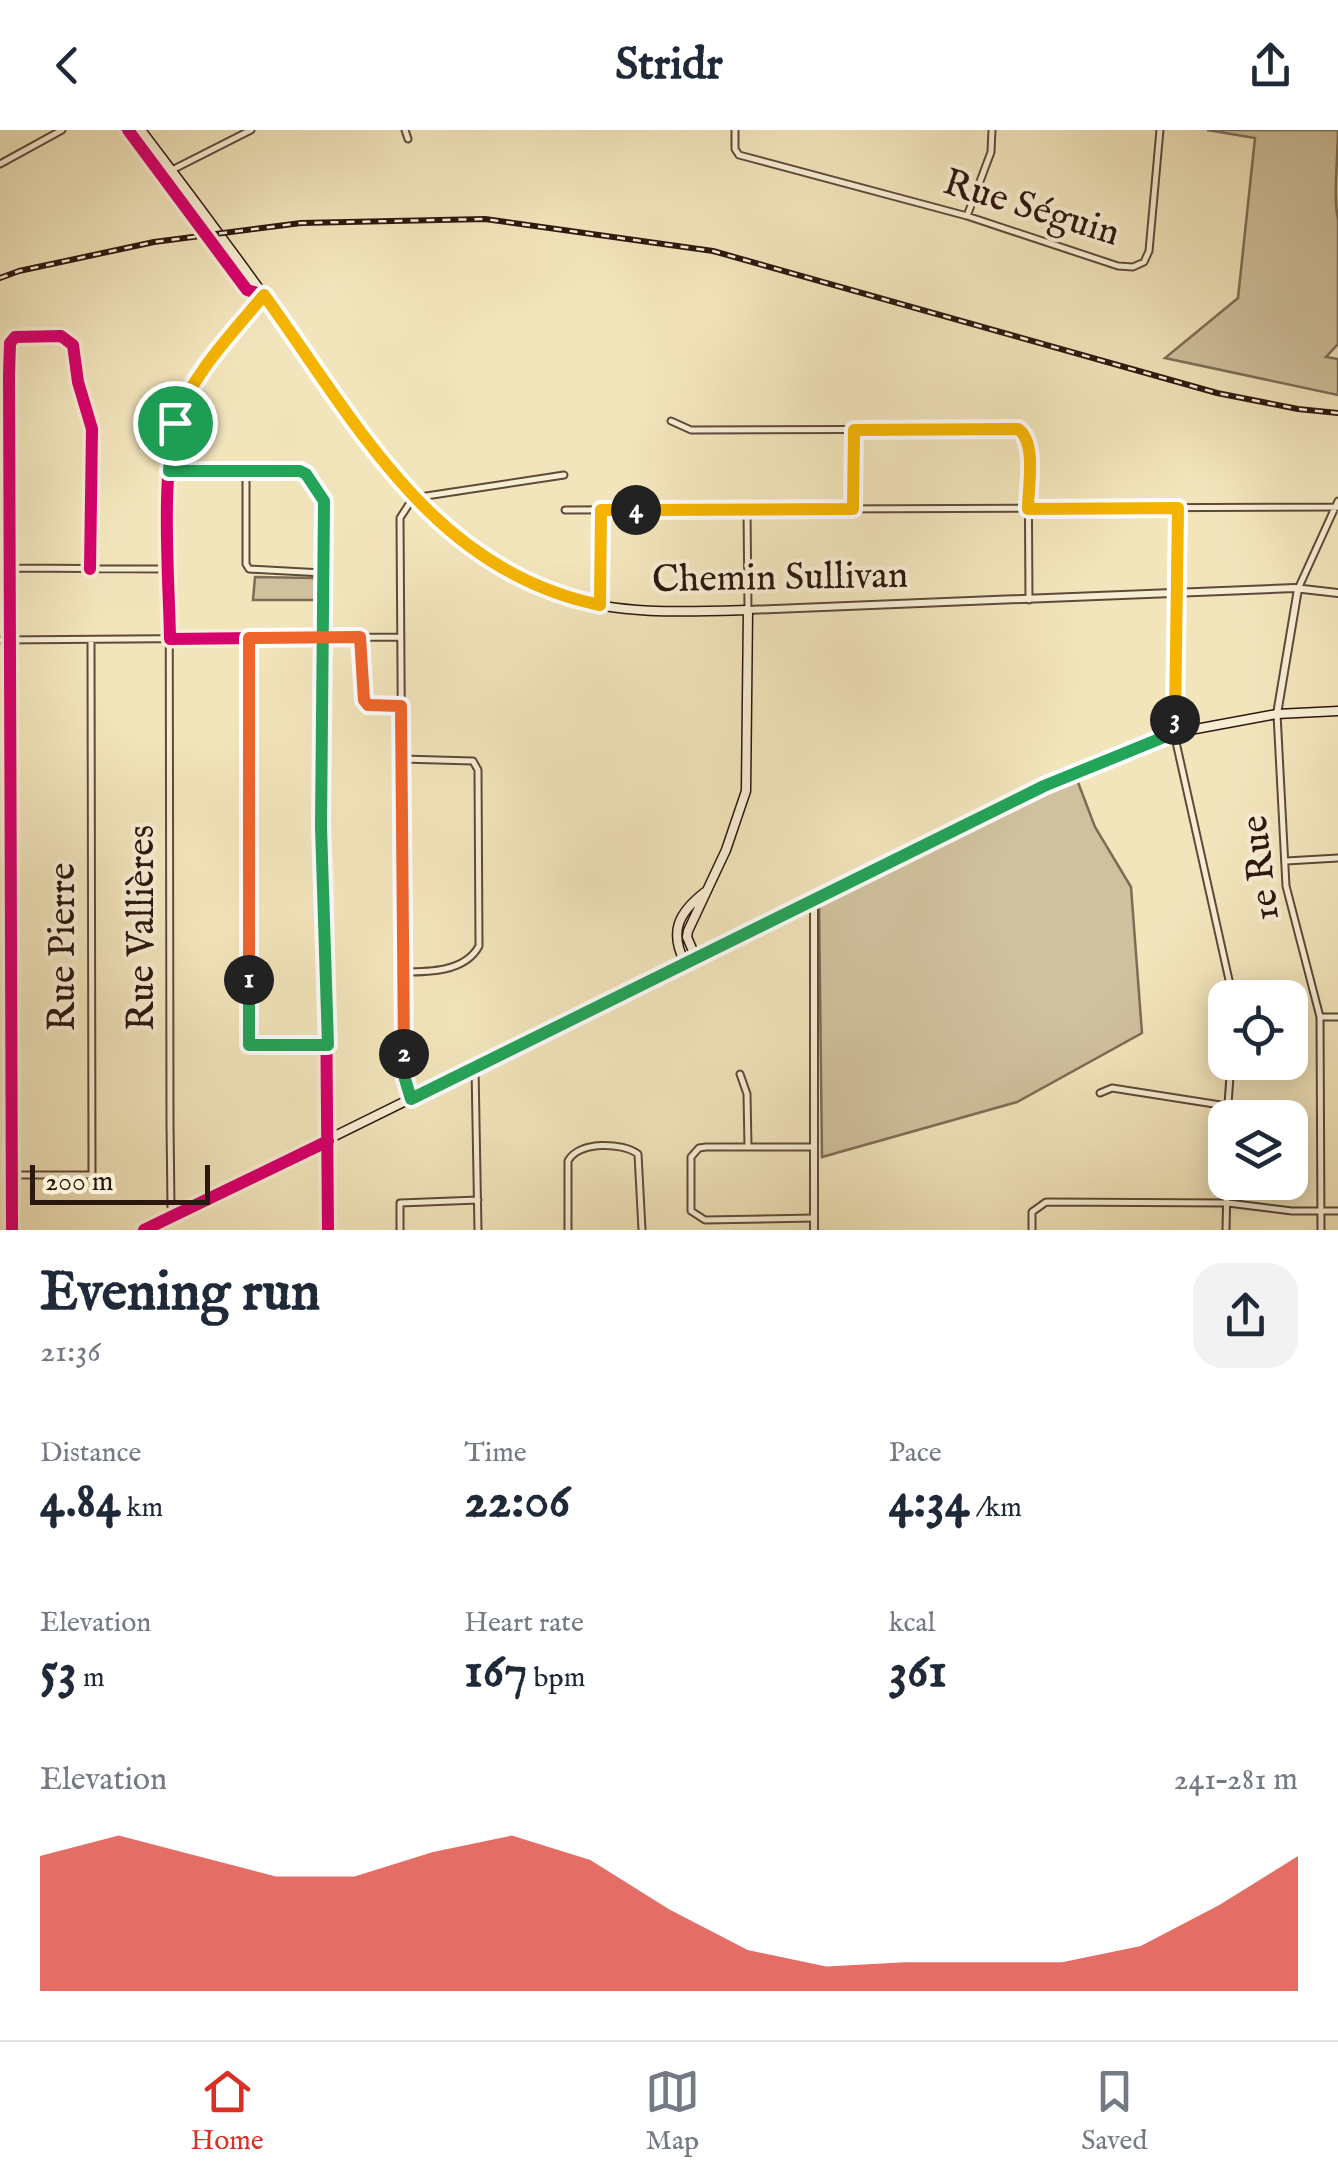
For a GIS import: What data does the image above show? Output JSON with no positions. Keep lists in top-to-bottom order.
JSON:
{
  "streets": {
    "main road": ["Chemin Sullivan"],
    "street": [
      "Rue Séguin",
      "1e Rue",
      "Rue Vallières",
      "Rue Pierre"
    ]
  },
  "crossings": [
    ["Chemin Sullivan", "1e Rue"],
    ["Chemin Sullivan", "Rue Vallières"]
  ],
  "scale_bar": "200 m",
  "page": {
    "header": "Stridr",
    "pins": [
      "4",
      "3",
      "1",
      "2"
    ],
    "scale": "200 m",
    "heading": ["Evening run", "21:36"],
    "stats": [
      ["Distance", "4.84 km"],
      ["Time", "22:06"],
      ["Pace", "4:34 /km"],
      ["Elevation", "53 m"],
      ["Heart rate", "167 bpm"],
      ["kcal", "361"]
    ],
    "chart": ["Elevation", "241–281 m"],
    "tabs": ["Home", "Map", "Saved"]
  }
}
